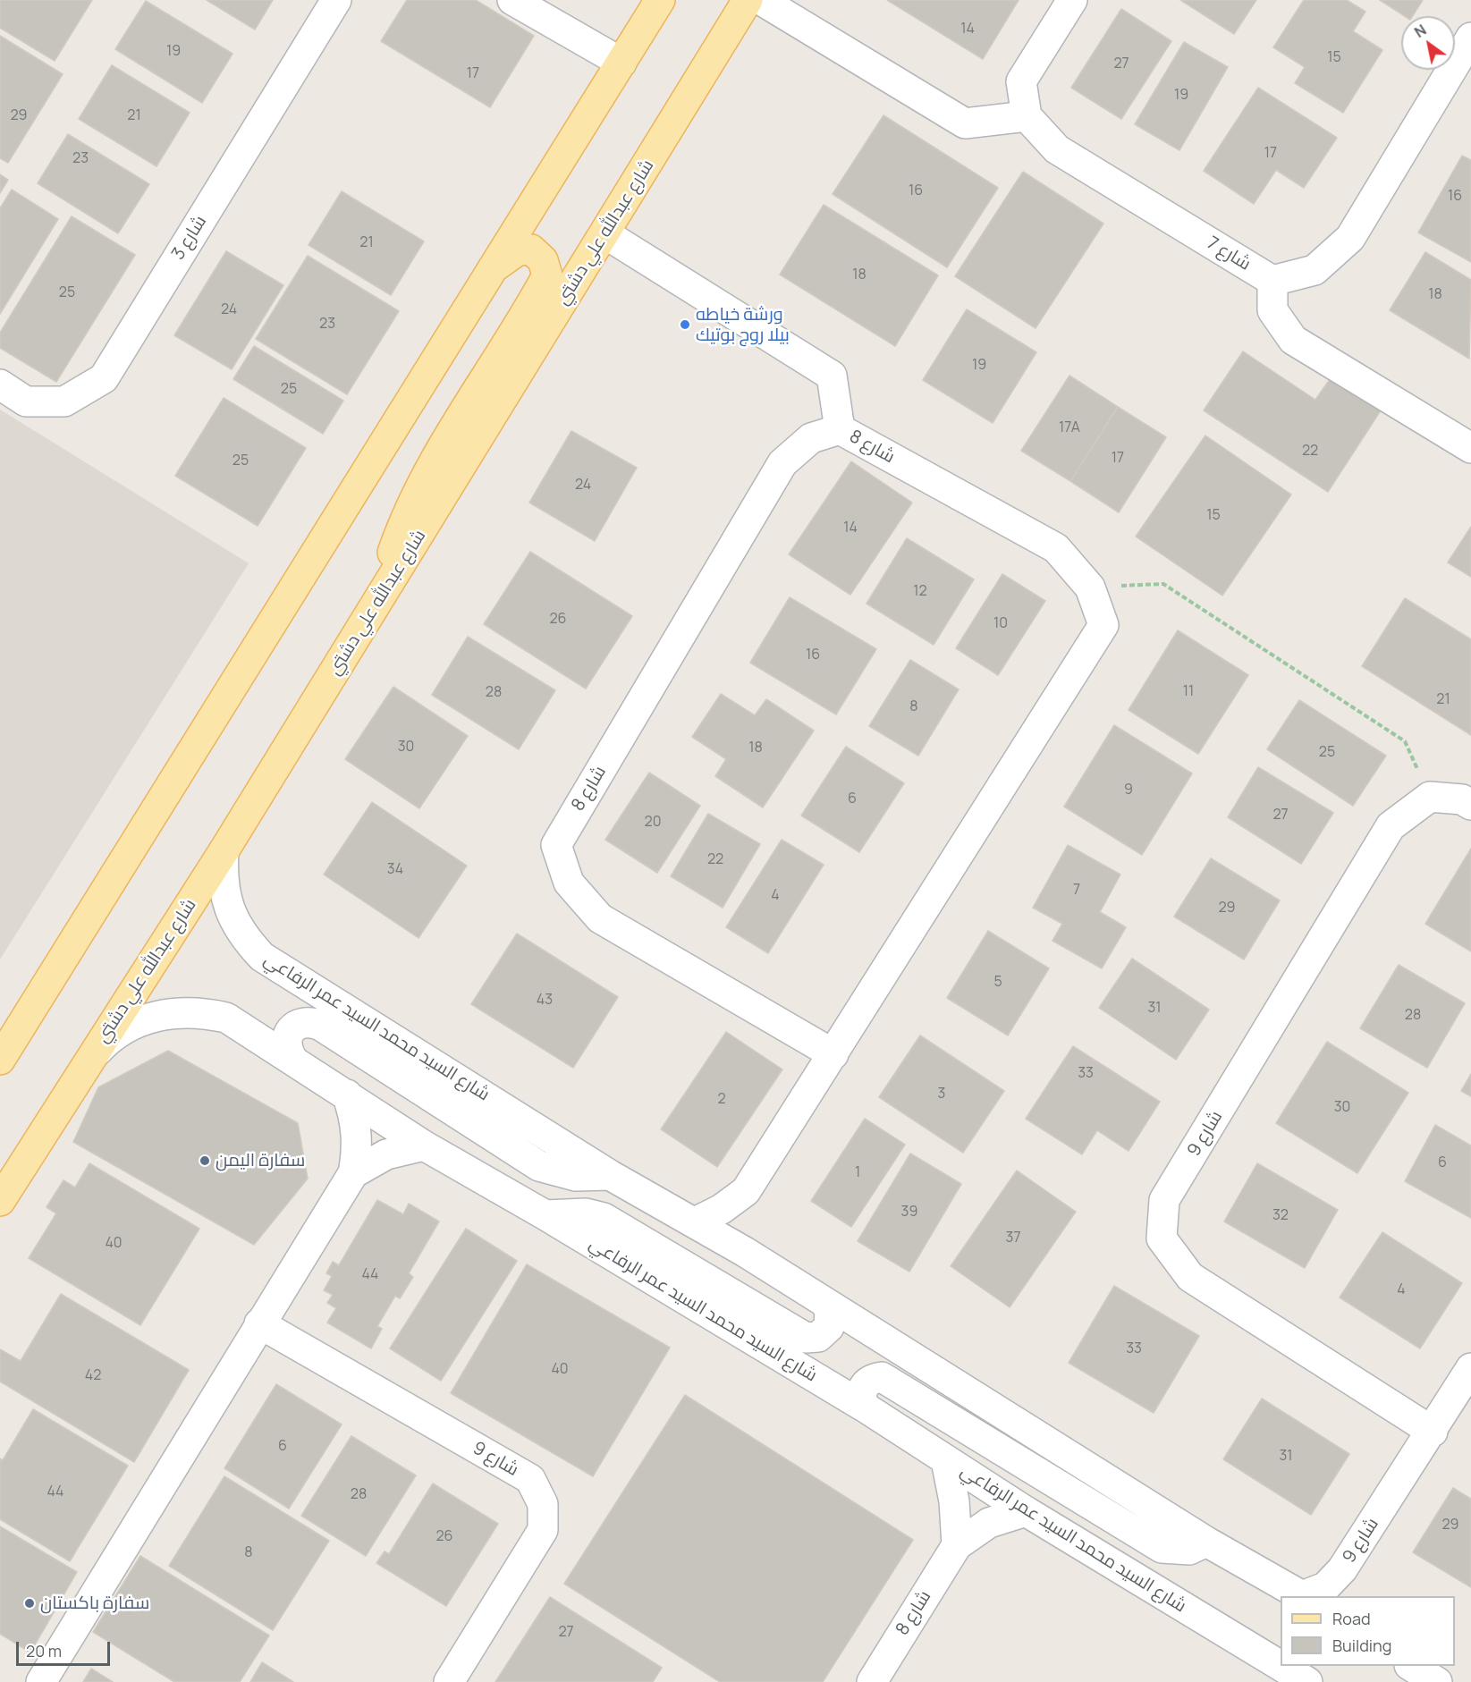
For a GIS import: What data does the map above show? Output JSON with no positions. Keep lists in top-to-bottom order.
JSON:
{
  "streets": {
    "main road": ["شارع عبدالله علي دشتي"],
    "street": [
      "شارع 3",
      "شارع 7",
      "شارع 8",
      "شارع السيد محمد السيد عمر الرفاعي",
      "شارع 9"
    ]
  },
  "crossings": [
    ["شارع عبدالله علي دشتي", "شارع السيد محمد السيد عمر الرفاعي"],
    ["شارع 8", "شارع السيد محمد السيد عمر الرفاعي"]
  ],
  "places": ["ورشة خياطه بيلا روج بوتيك", "سفارة اليمن", "سفارة باكستان"],
  "house_numbers": [
    "14",
    "19",
    "15",
    "27",
    "17",
    "19",
    "29",
    "21",
    "17",
    "23",
    "16",
    "16",
    "21",
    "18",
    "25",
    "18",
    "24",
    "23",
    "19",
    "25",
    "17A",
    "22",
    "17",
    "25",
    "24",
    "15",
    "14",
    "12",
    "26",
    "10",
    "16",
    "11",
    "28",
    "21",
    "8",
    "30",
    "18",
    "25",
    "9",
    "6",
    "27",
    "20",
    "22",
    "34",
    "7",
    "4",
    "29",
    "5",
    "43",
    "31",
    "28",
    "33",
    "3",
    "2",
    "30",
    "6",
    "1",
    "39",
    "32",
    "37",
    "40",
    "44",
    "4",
    "33",
    "40",
    "42",
    "6",
    "31",
    "44",
    "28",
    "29",
    "26",
    "8",
    "27"
  ],
  "legend": ["Road", "Building"],
  "scale_bar": "20 m",
  "north": "top left"
}
